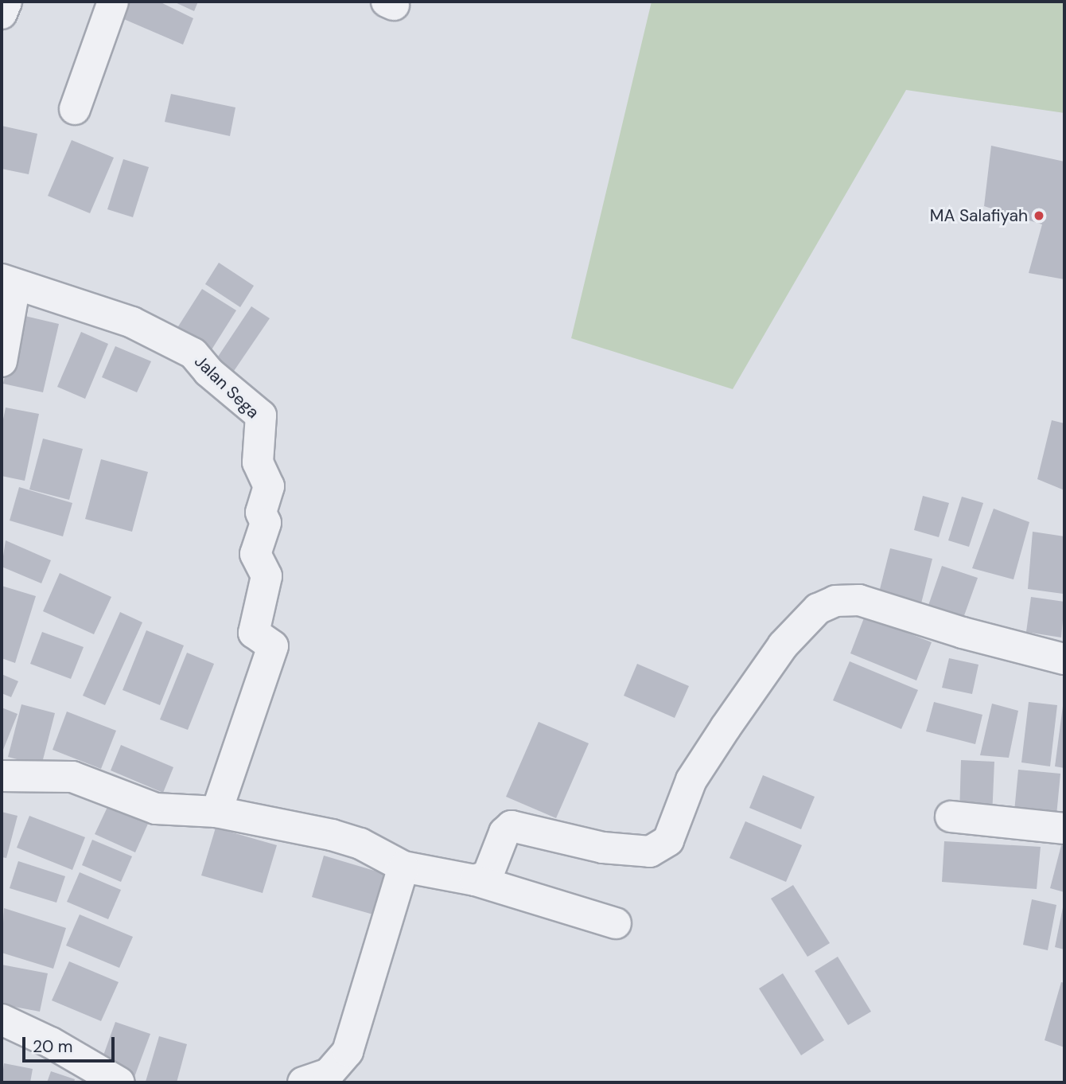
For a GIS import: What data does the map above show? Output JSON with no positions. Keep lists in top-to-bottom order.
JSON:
{
  "streets": {
    "street": ["Jalan Sega"]
  },
  "places": ["MA Salafiyah"],
  "scale_bar": "20 m"
}
